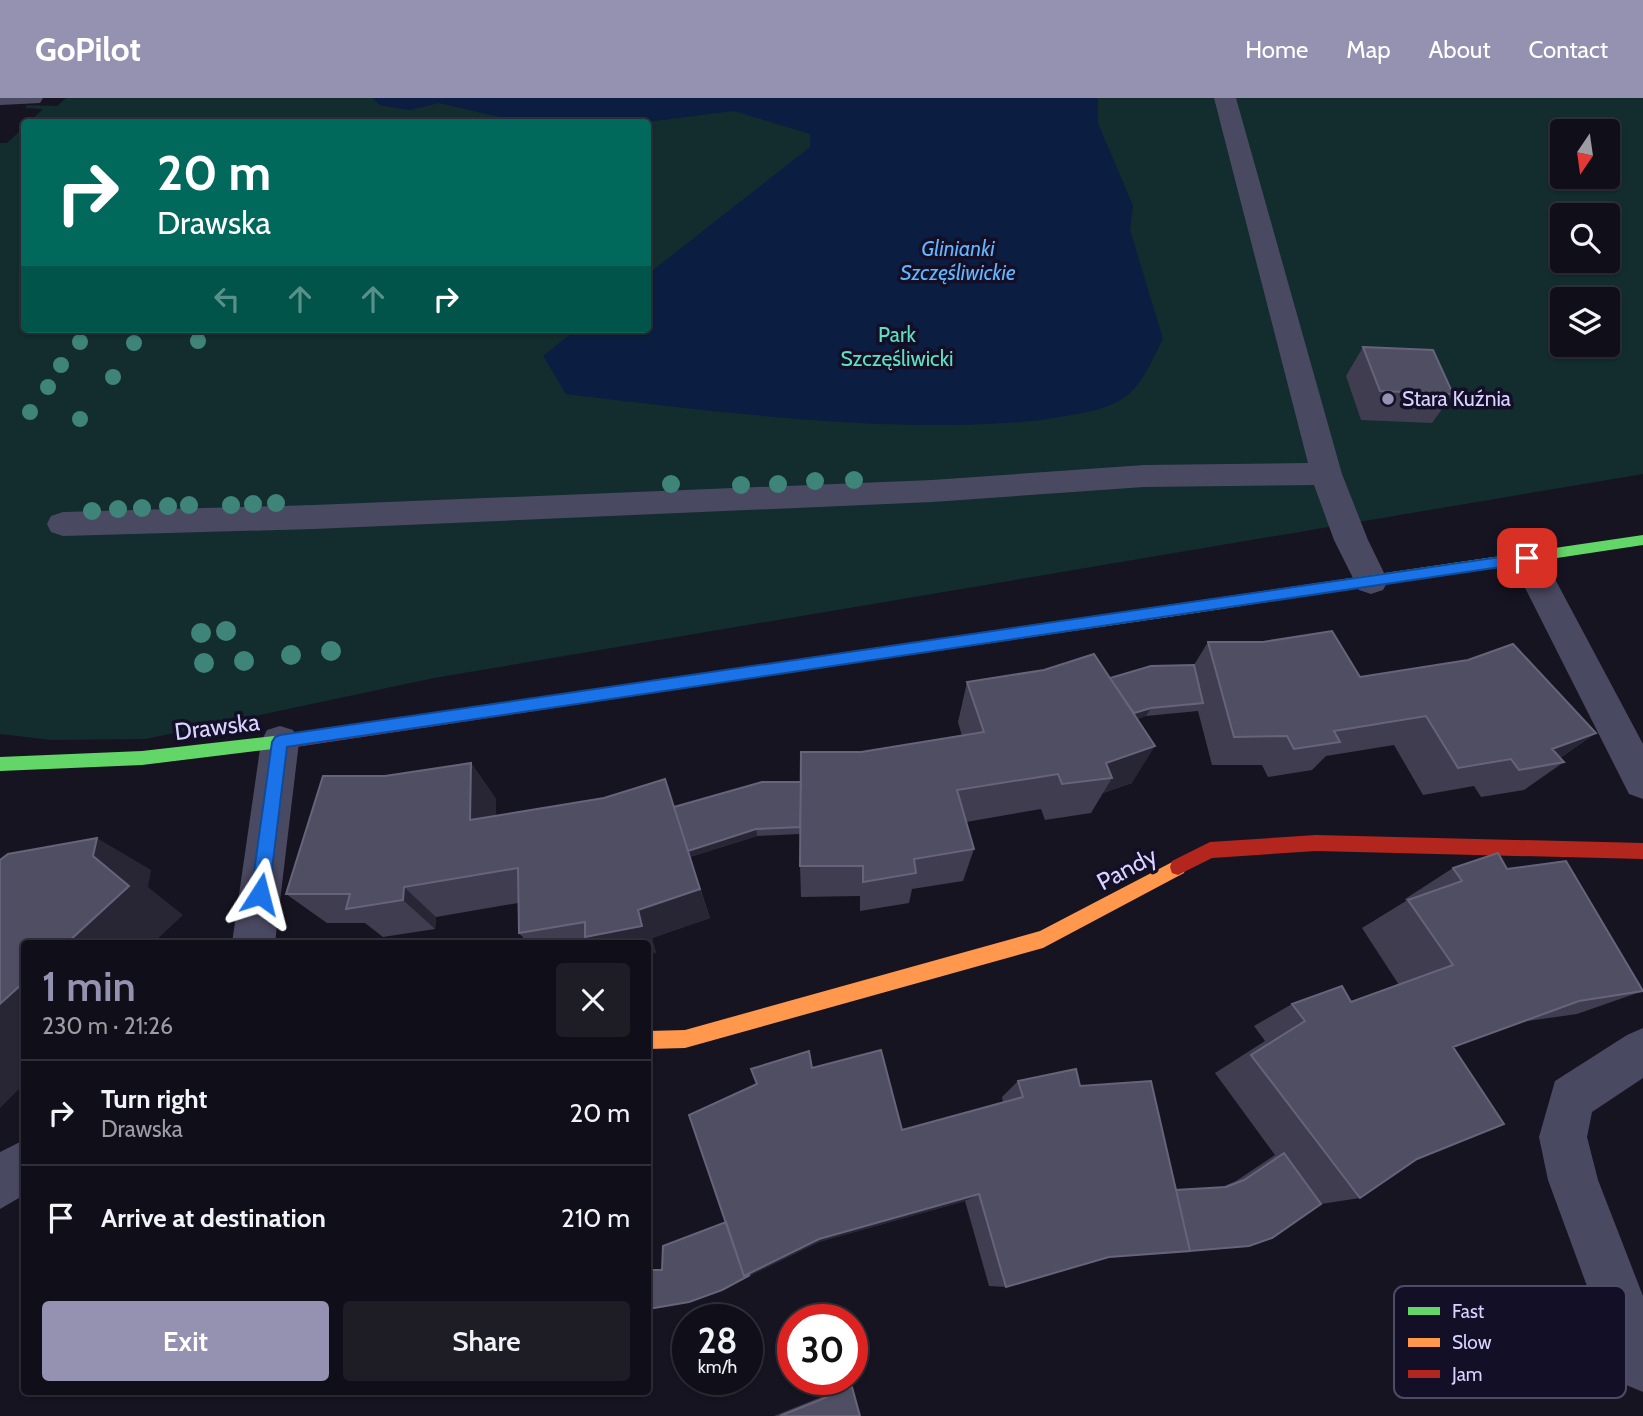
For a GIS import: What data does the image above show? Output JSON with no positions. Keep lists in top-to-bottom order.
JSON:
{
  "streets": {
    "street": ["Drawska", "Pandy"]
  },
  "water": ["Glinianki Szczęśliwickie"],
  "parks": ["Park Szczęśliwicki"],
  "places": ["Stara Kuźnia"],
  "legend": ["Fast", "Slow", "Jam"],
  "north": "bottom",
  "page": {
    "header": "GoPilot",
    "nav": [
      "Home",
      "Map",
      "About",
      "Contact"
    ],
    "turn": ["20 m", "Drawska"],
    "heading": ["1 min", "230 m · 21:26"],
    "list": [
      {
        "name": "Turn right",
        "note": "Drawska",
        "value": "20 m"
      },
      {
        "name": "Arrive at destination",
        "value": "210 m"
      }
    ],
    "buttons": ["Exit", "Share"],
    "speed": "28 km/h",
    "limit": "30"
  }
}
